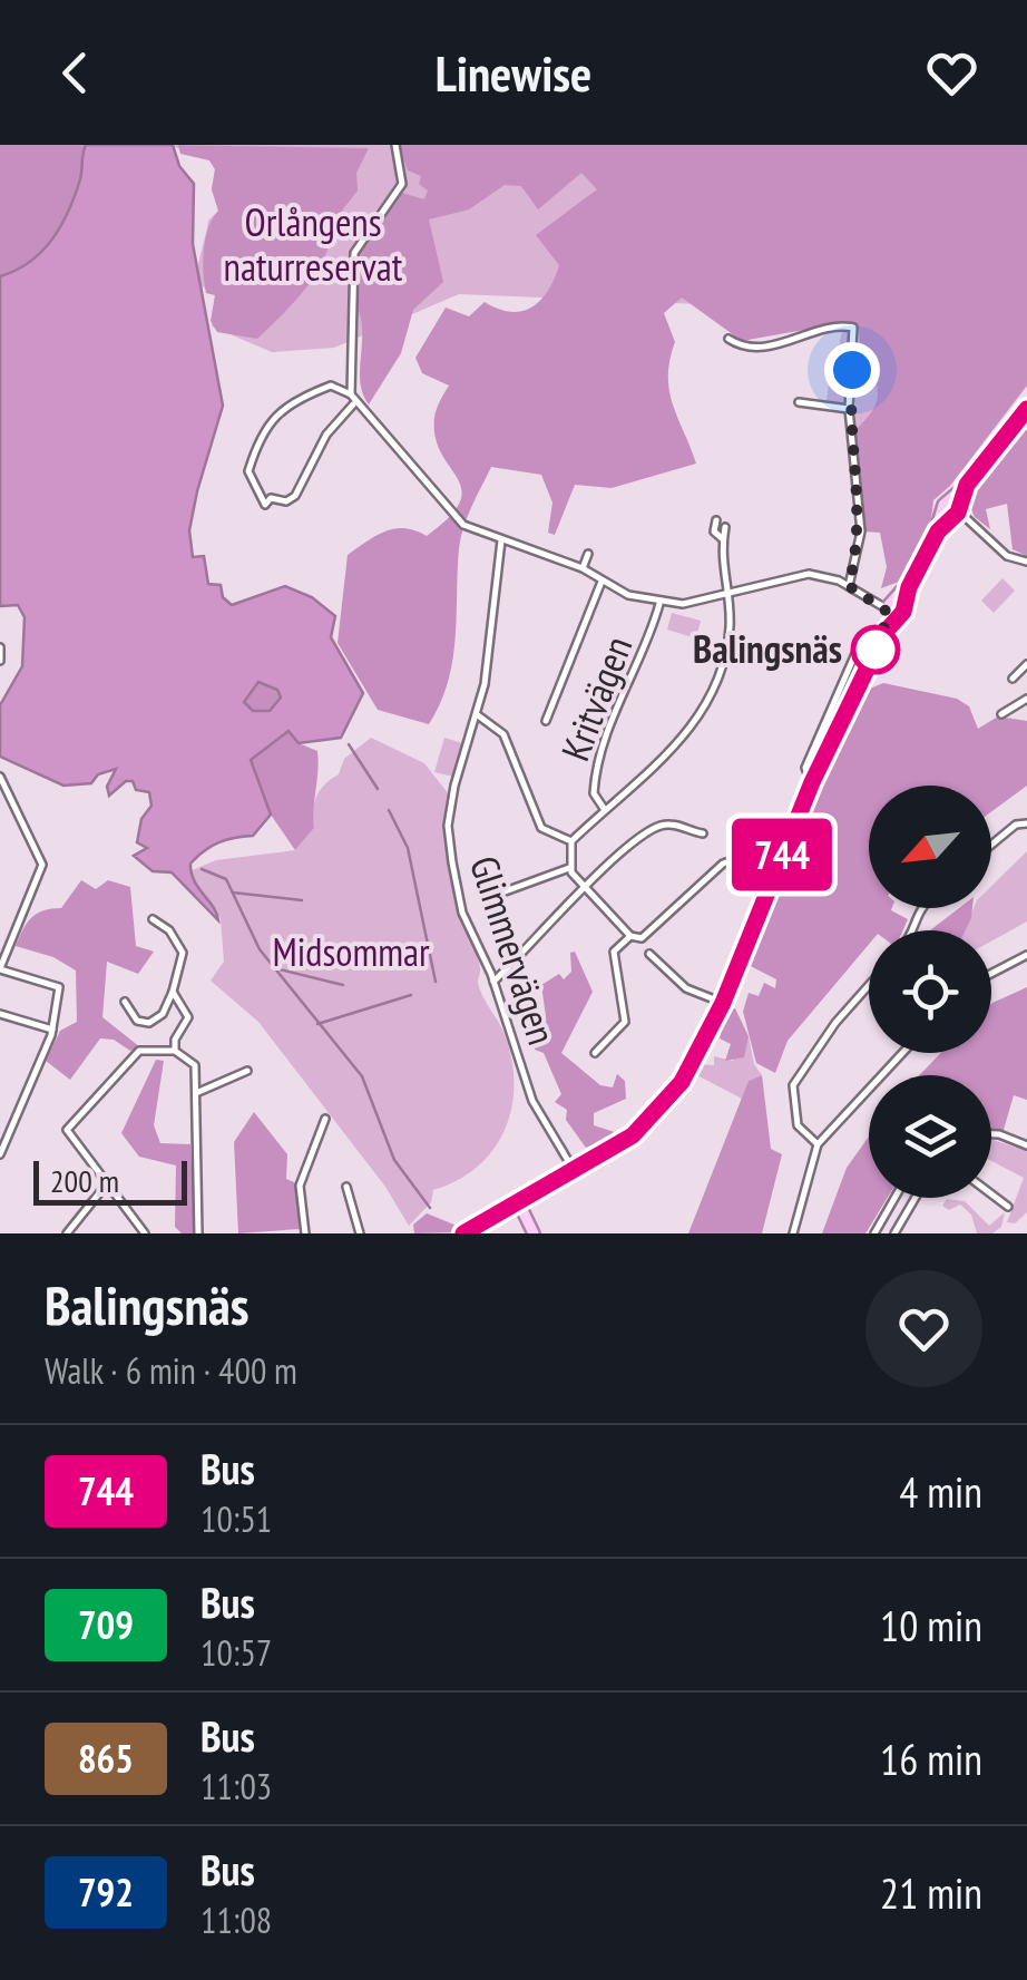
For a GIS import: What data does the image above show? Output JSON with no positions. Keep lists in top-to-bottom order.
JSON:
{
  "streets": {
    "street": ["Kritvägen", "Glimmervägen"]
  },
  "parks": ["Orlångens naturreservat", "Midsommar"],
  "places": ["Balingsnäs"],
  "lines": ["bus line 744"],
  "scale_bar": "200 m",
  "north": "bottom left",
  "page": {
    "header": "Linewise",
    "on_map": "744",
    "scale": "200 m",
    "heading": ["Balingsnäs", "Walk · 6 min · 400 m"],
    "list": [
      {
        "mark": "744",
        "name": "Bus",
        "note": "10:51",
        "value": "4 min"
      },
      {
        "mark": "709",
        "name": "Bus",
        "note": "10:57",
        "value": "10 min"
      },
      {
        "mark": "865",
        "name": "Bus",
        "note": "11:03",
        "value": "16 min"
      },
      {
        "mark": "792",
        "name": "Bus",
        "note": "11:08",
        "value": "21 min"
      }
    ]
  }
}
